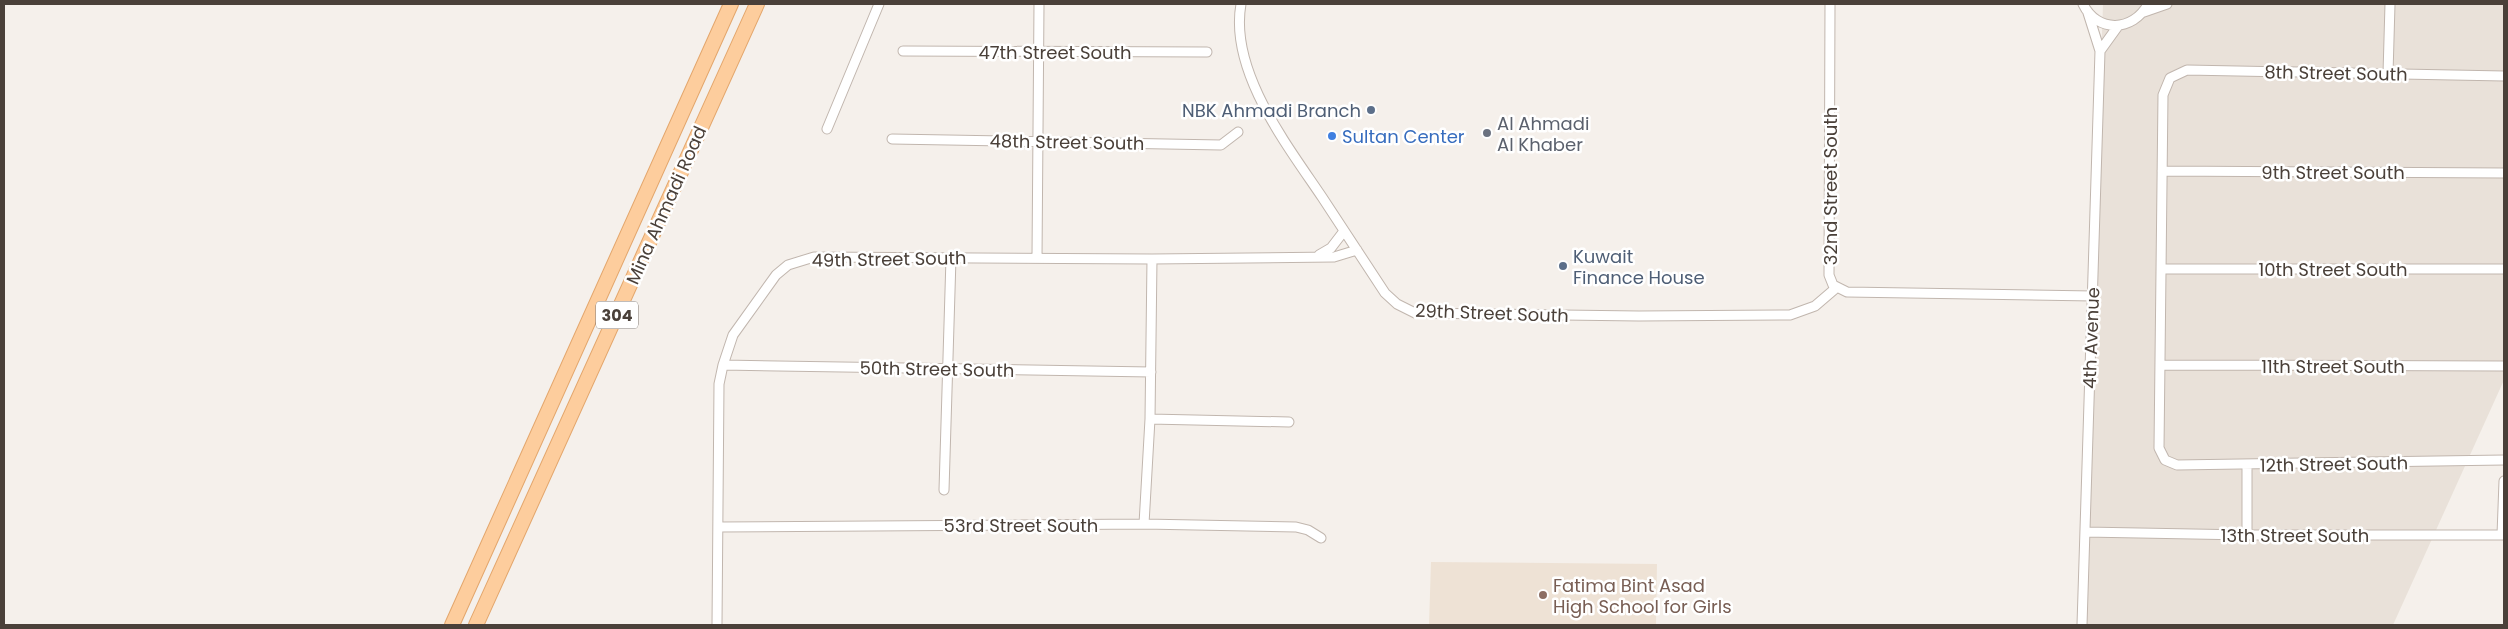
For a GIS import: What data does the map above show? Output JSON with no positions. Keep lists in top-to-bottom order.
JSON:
{
  "streets": {
    "main road": ["Mina Ahmadi Road", "304"],
    "street": [
      "47th Street South",
      "8th Street South",
      "48th Street South",
      "9th Street South",
      "32nd Street South",
      "49th Street South",
      "10th Street South",
      "29th Street South",
      "4th Avenue",
      "11th Street South",
      "50th Street South",
      "12th Street South",
      "53rd Street South",
      "13th Street South"
    ]
  },
  "crossings": [
    ["8th Street South", "9th Street South"],
    ["32nd Street South", "29th Street South"],
    ["32nd Street South", "4th Avenue"],
    ["49th Street South", "29th Street South"],
    ["49th Street South", "50th Street South"],
    ["49th Street South", "53rd Street South"],
    ["4th Avenue", "13th Street South"],
    ["11th Street South", "12th Street South"]
  ],
  "places": [
    "NBK Ahmadi Branch",
    "Al Ahmadi Al Khaber",
    "Sultan Center",
    "Kuwait Finance House",
    "Fatima Bint Asad High School for Girls"
  ]
}
